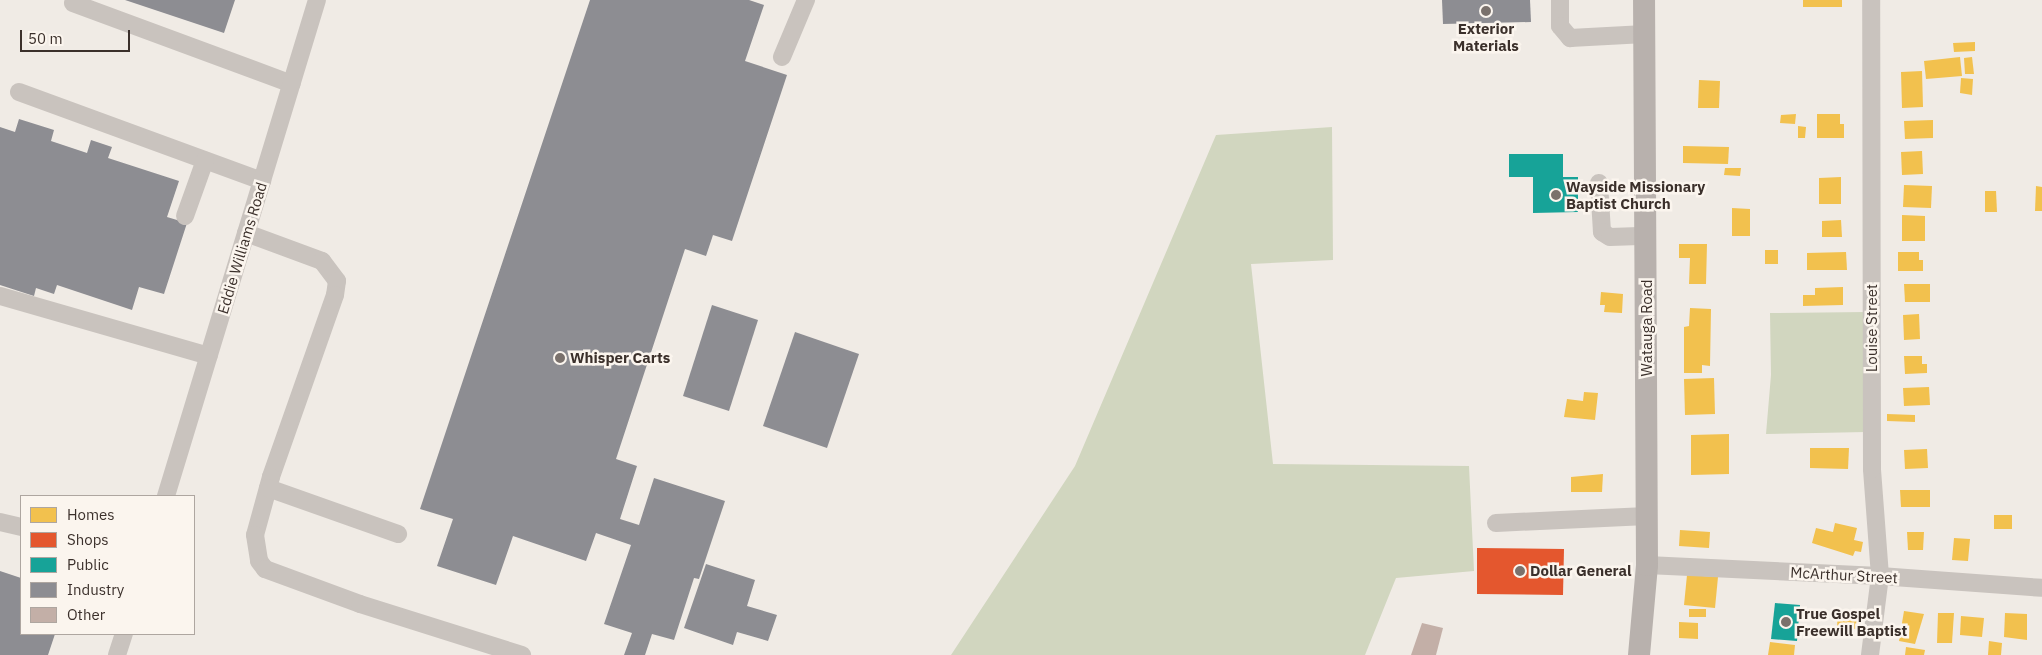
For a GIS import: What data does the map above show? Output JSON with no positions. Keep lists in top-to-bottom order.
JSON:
{
  "streets": {
    "main road": ["Watauga Road"],
    "street": ["Eddie Williams Road", "Louise Street", "McArthur Street"]
  },
  "crossings": [
    ["Watauga Road", "McArthur Street"],
    ["Louise Street", "McArthur Street"]
  ],
  "places": [
    "Exterior Materials",
    "Wayside Missionary Baptist Church",
    "Whisper Carts",
    "Dollar General",
    "True Gospel Freewill Baptist"
  ],
  "legend": [
    "Homes",
    "Shops",
    "Public",
    "Industry",
    "Other"
  ],
  "scale_bar": "50 m"
}
